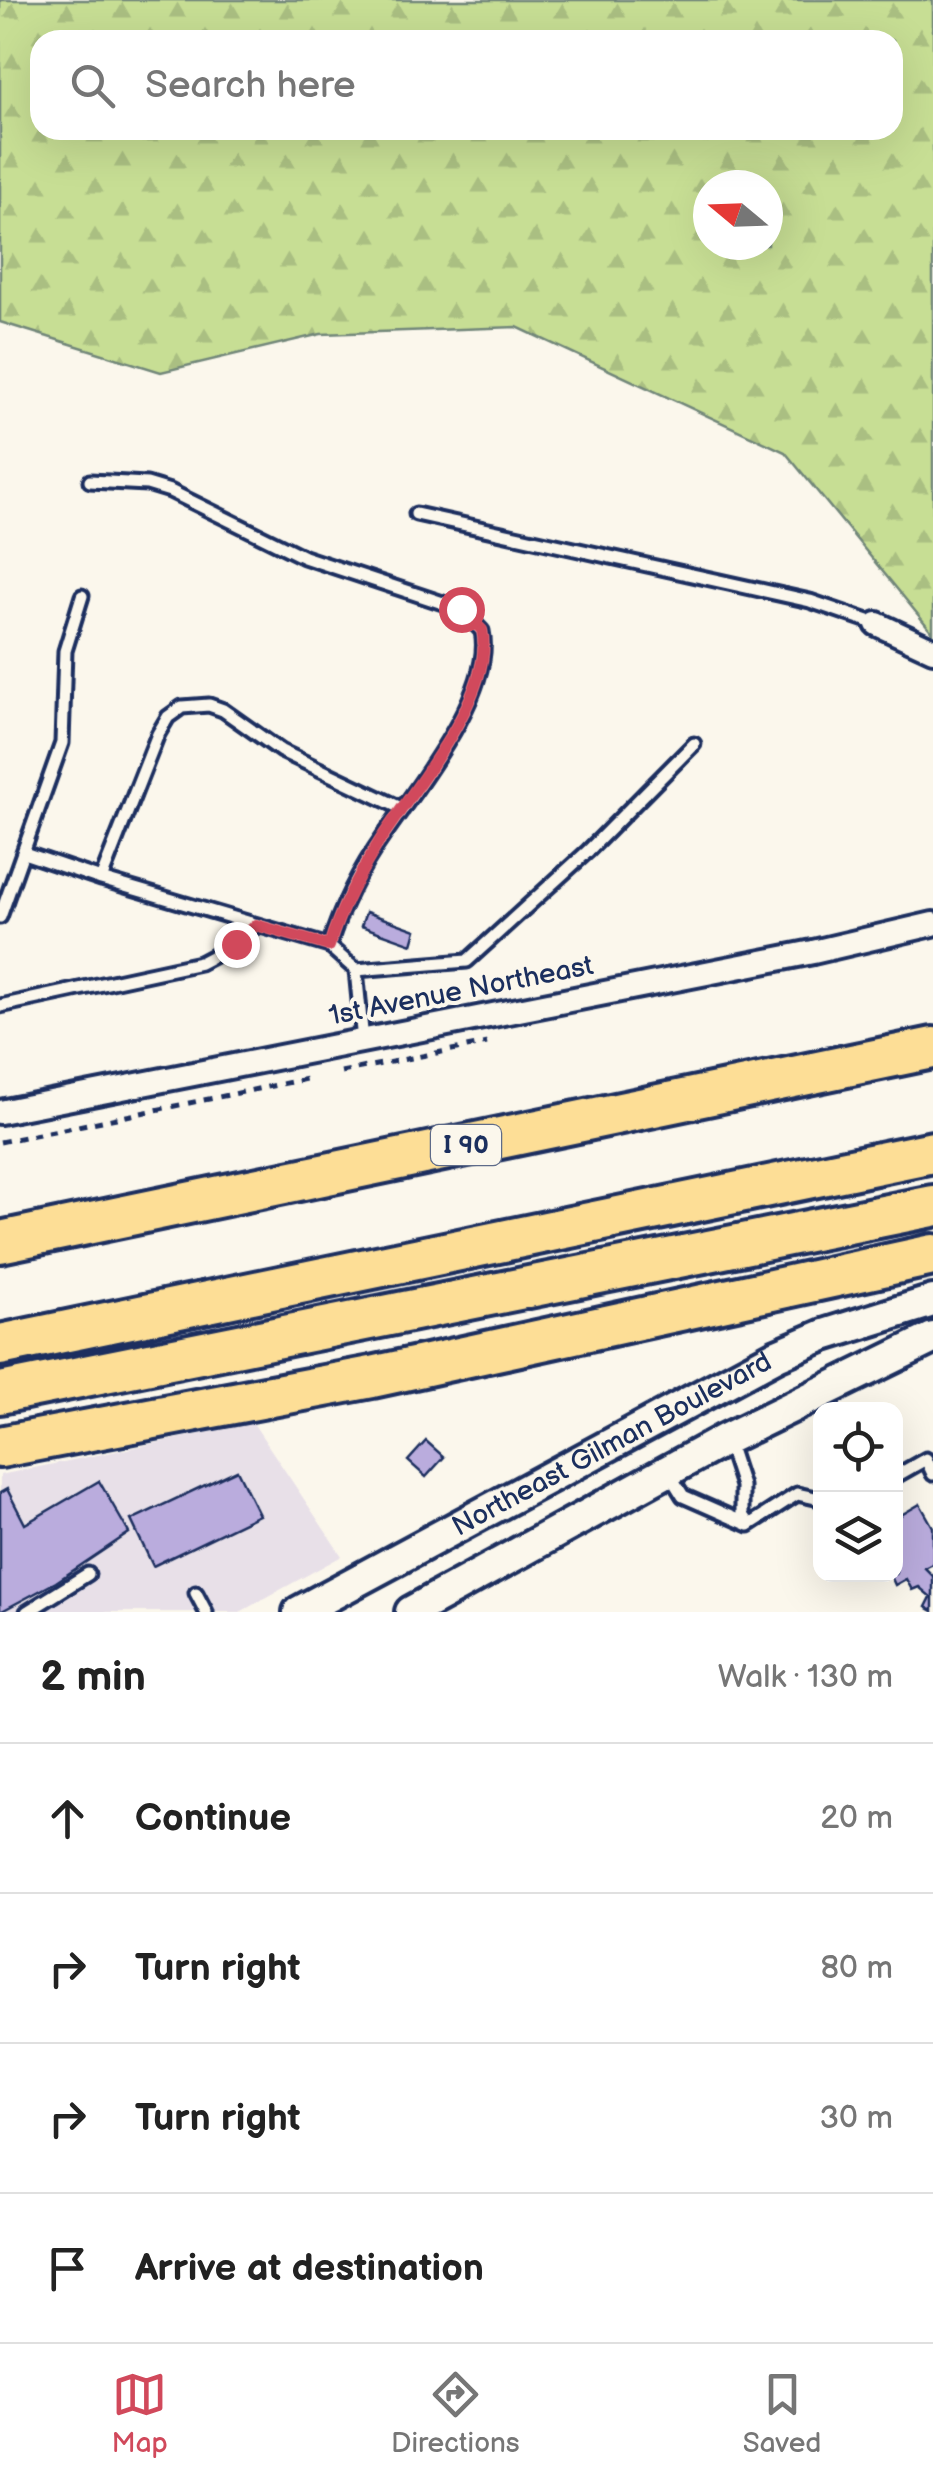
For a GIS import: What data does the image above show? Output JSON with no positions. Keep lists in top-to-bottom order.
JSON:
{
  "streets": {
    "highway": ["I 90"],
    "street": ["1st Avenue Northeast", "Northeast Gilman Boulevard"]
  },
  "north": "left",
  "page": {
    "search": "Search here",
    "heading": ["2 min", "Walk · 130 m"],
    "list": [
      ["Continue", "20 m"],
      ["Turn right", "80 m"],
      ["Turn right", "30 m"],
      "Arrive at destination"
    ],
    "nav": ["Map", "Directions", "Saved"]
  }
}
